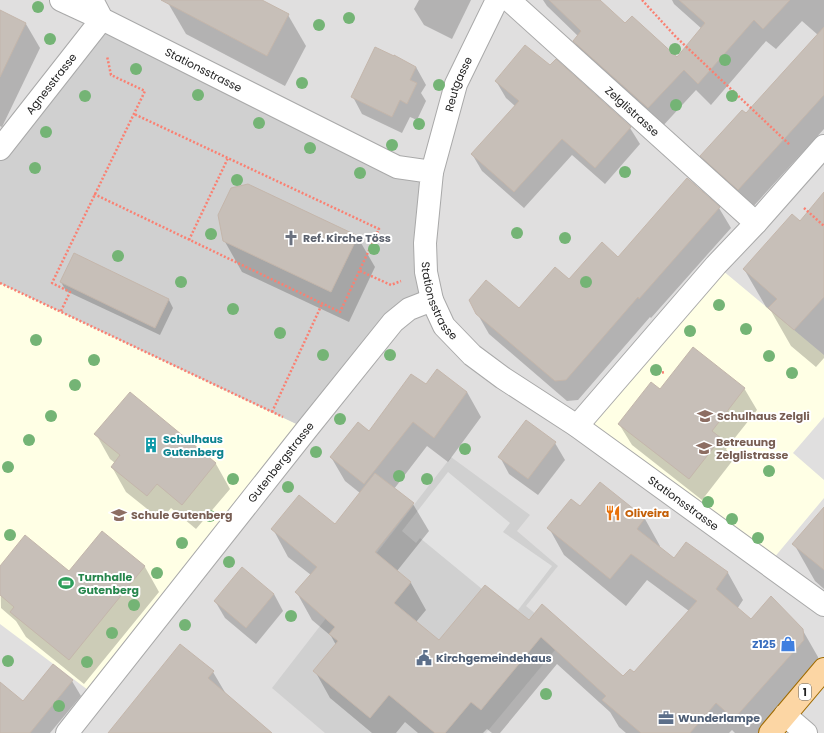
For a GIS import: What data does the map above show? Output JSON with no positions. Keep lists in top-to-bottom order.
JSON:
{
  "streets": {
    "main road": ["1"],
    "street": [
      "Stationsstrasse",
      "Agnesstrasse",
      "Reutgasse",
      "Zelglistrasse",
      "Gutenbergstrasse"
    ]
  },
  "crossings": [
    ["Stationsstrasse", "Agnesstrasse"],
    ["Stationsstrasse", "Reutgasse"],
    ["Stationsstrasse", "Gutenbergstrasse"]
  ],
  "places": {
    "church": ["Ref. Kirche Töss"],
    "school or university": ["Schulhaus Zelgli", "Betreuung Zelglistrasse", "Schule Gutenberg"],
    "building": ["Schulhaus Gutenberg"],
    "restaurant": ["Oliveira"],
    "sports": ["Turnhalle Gutenberg"],
    "shop": ["Z125"],
    "public building": ["Kirchgemeindehaus"],
    "office": ["Wunderlampe"]
  }
}
